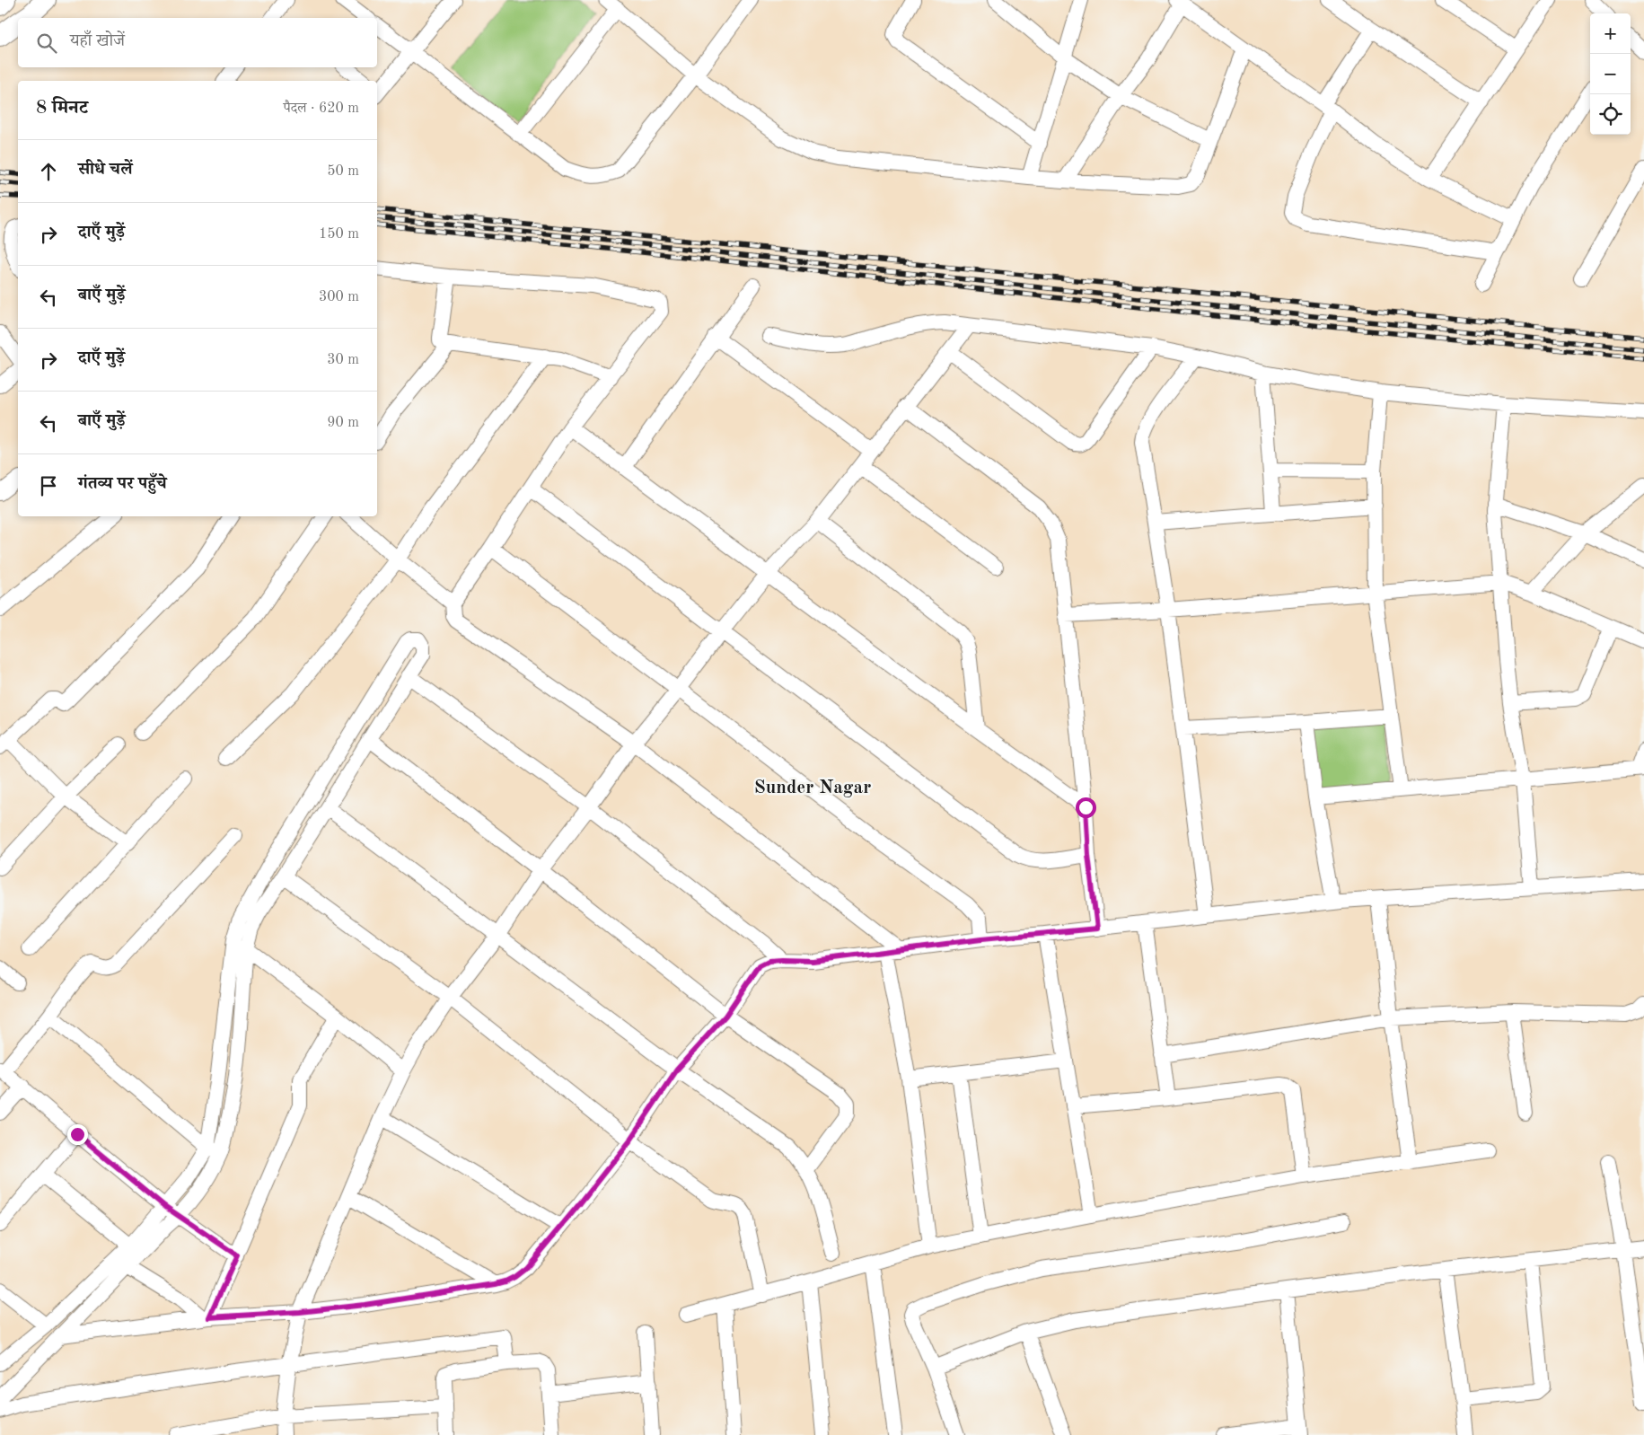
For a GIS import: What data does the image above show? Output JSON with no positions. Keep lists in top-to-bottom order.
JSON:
{
  "districts": ["Sunder Nagar"],
  "page": {
    "map_buttons": ["+", "−"],
    "search": "यहाँ खोजें",
    "heading": ["8 मिनट", "पैदल · 620 m"],
    "list": [
      ["सीधे चलें", "50 m"],
      ["दाएँ मुड़ें", "150 m"],
      ["बाएँ मुड़ें", "300 m"],
      ["दाएँ मुड़ें", "30 m"],
      ["बाएँ मुड़ें", "90 m"],
      "गंतव्य पर पहुँचे"
    ]
  }
}
